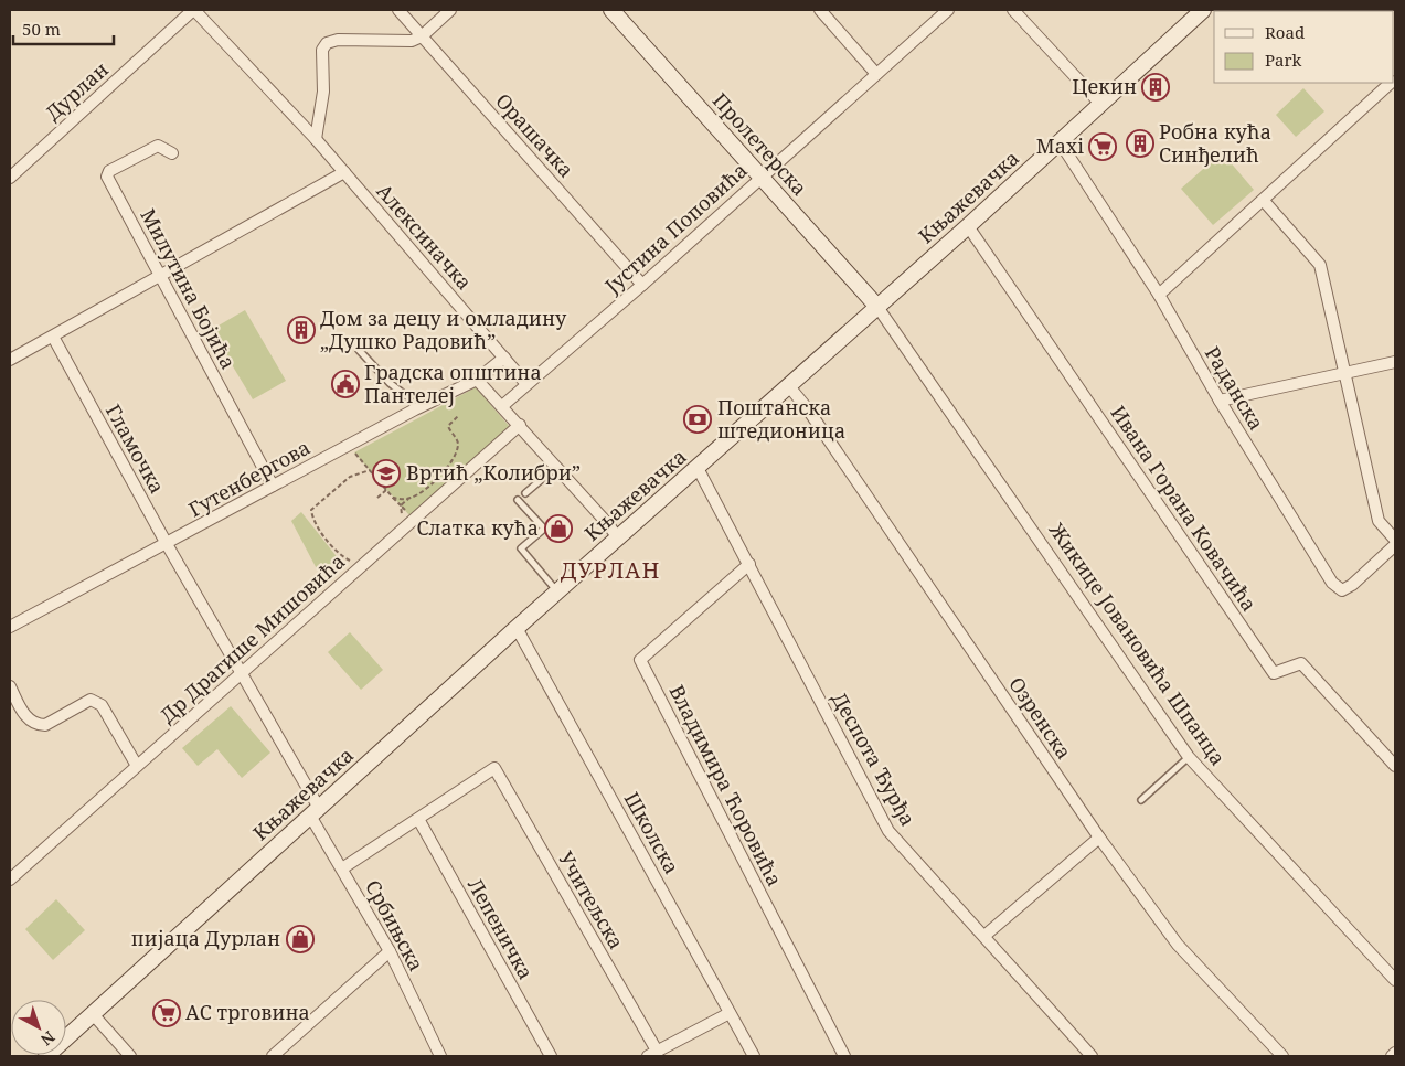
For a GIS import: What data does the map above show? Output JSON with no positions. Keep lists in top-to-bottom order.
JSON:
{
  "streets": {
    "main road": ["Пролетерска", "Књажевачка"],
    "street": [
      "Дурлан",
      "Орашачка",
      "Јустина Поповића",
      "Алексиначка",
      "Милутина Бојића",
      "Раданска",
      "Гламочка",
      "Гутенбергова",
      "Ивана Горана Ковачића",
      "Др Драгише Мишовића",
      "Жикице Јовановића Шпанца",
      "Озренска",
      "Деспота Ђурђа",
      "Владимира Ћоровића",
      "Школска",
      "Учитељска",
      "Србињска",
      "Лепеничка"
    ]
  },
  "crossings": [
    ["Дурлан", "Алексиначка"],
    ["Орашачка", "Јустина Поповића"],
    ["Пролетерска", "Књажевачка"],
    ["Пролетерска", "Јустина Поповића"],
    ["Пролетерска", "Жикице Јовановића Шпанца"],
    ["Књажевачка", "Раданска"],
    ["Књажевачка", "Гламочка"],
    ["Књажевачка", "Ивана Горана Ковачића"],
    ["Књажевачка", "Жикице Јовановића Шпанца"],
    ["Књажевачка", "Озренска"],
    ["Књажевачка", "Деспота Ђурђа"],
    ["Књажевачка", "Школска"],
    ["Књажевачка", "Србињска"],
    ["Јустина Поповића", "Алексиначка"],
    ["Алексиначка", "Гутенбергова"],
    ["Милутина Бојића", "Гутенбергова"],
    ["Гламочка", "Гутенбергова"],
    ["Гламочка", "Др Драгише Мишовића"],
    ["Гламочка", "Србињска"],
    ["Деспота Ђурђа", "Владимира Ћоровића"],
    ["Школска", "Учитељска"],
    ["Учитељска", "Лепеничка"]
  ],
  "districts": ["ДУРЛАН"],
  "places": {
    "building": ["Цекин", "Робна кућа Синђелић", "Дом за децу и омладину „Душко Радовић”"],
    "supermarket": ["Maxi", "АС трговина"],
    "public building": ["Градска општина Пантелеј"],
    "bank": ["Поштанска штедионица"],
    "school or university": ["Вртић „Колибри”"],
    "shop": ["Слатка кућа", "пијаца Дурлан"]
  },
  "legend": ["Road", "Park"],
  "scale_bar": "50 m",
  "north": "bottom right"
}
